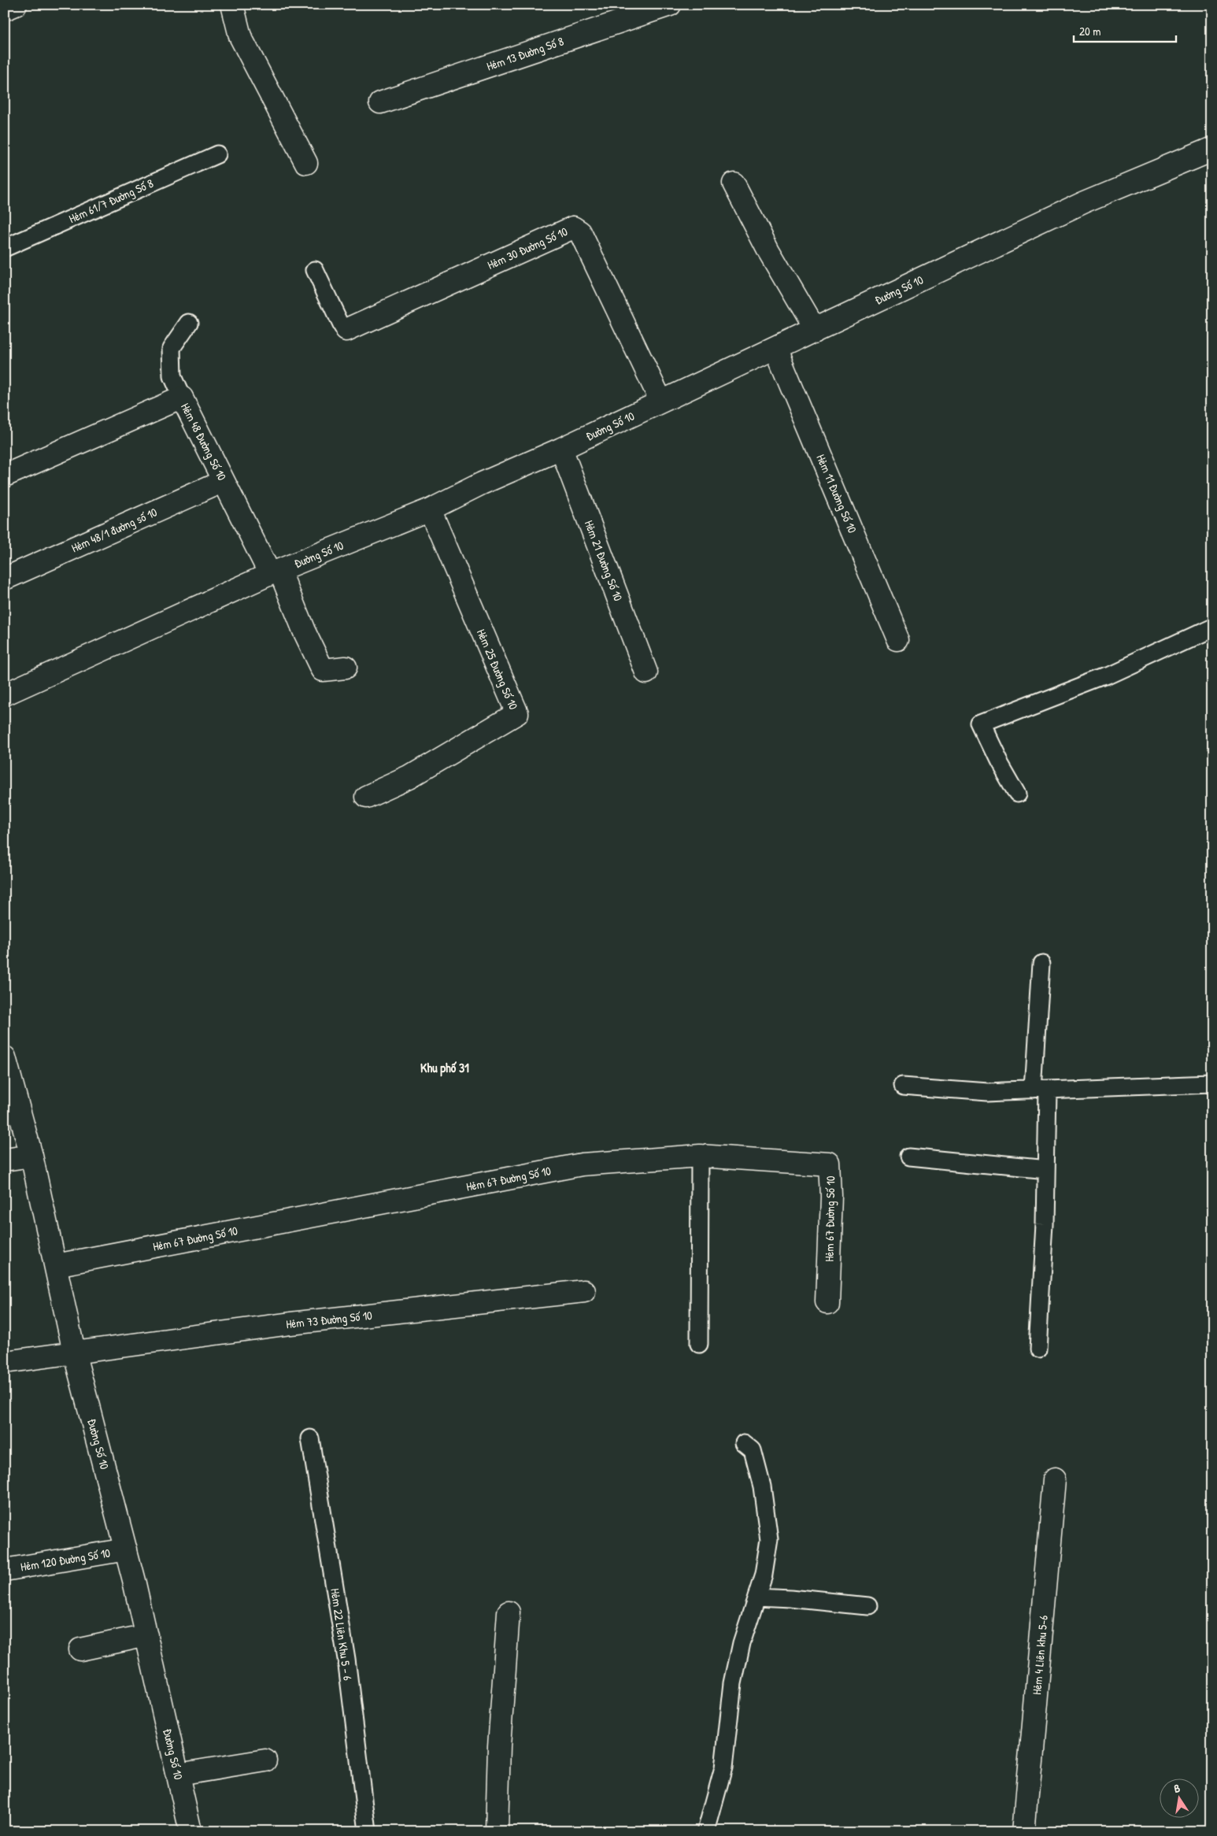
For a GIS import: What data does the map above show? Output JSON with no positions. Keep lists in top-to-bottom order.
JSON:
{
  "streets": {
    "street": [
      "Hẻm 13 Đường Số 8",
      "Hẻm 30 Đường Số 10",
      "Đường Số 10",
      "Hẻm 48 Đường Số 10",
      "Hẻm 11 Đường Số 10",
      "Hẻm 48/1 đường số 10",
      "Hẻm 21 Đường Số 10",
      "Hẻm 25 Đường Số 10",
      "Hẻm 67 Đường Số 10",
      "Hẻm 73 Đường Số 10",
      "Hẻm 120 Đường Số 10",
      "Hẻm 4 Liên khu 5-6"
    ],
    "lane": ["Hẻm 61/7 Đường Số 8", "Hẻm 22 Liên Khu 5 - 6"]
  },
  "crossings": [
    ["Hẻm 30 Đường Số 10", "Đường Số 10"],
    ["Đường Số 10", "Hẻm 48 Đường Số 10"],
    ["Đường Số 10", "Hẻm 11 Đường Số 10"],
    ["Đường Số 10", "Hẻm 21 Đường Số 10"],
    ["Đường Số 10", "Hẻm 25 Đường Số 10"],
    ["Đường Số 10", "Hẻm 67 Đường Số 10"],
    ["Đường Số 10", "Hẻm 73 Đường Số 10"],
    ["Đường Số 10", "Hẻm 120 Đường Số 10"],
    ["Hẻm 48 Đường Số 10", "Hẻm 48/1 đường số 10"]
  ],
  "districts": ["Khu phố 31"],
  "scale_bar": "20 m",
  "north": "top"
}
